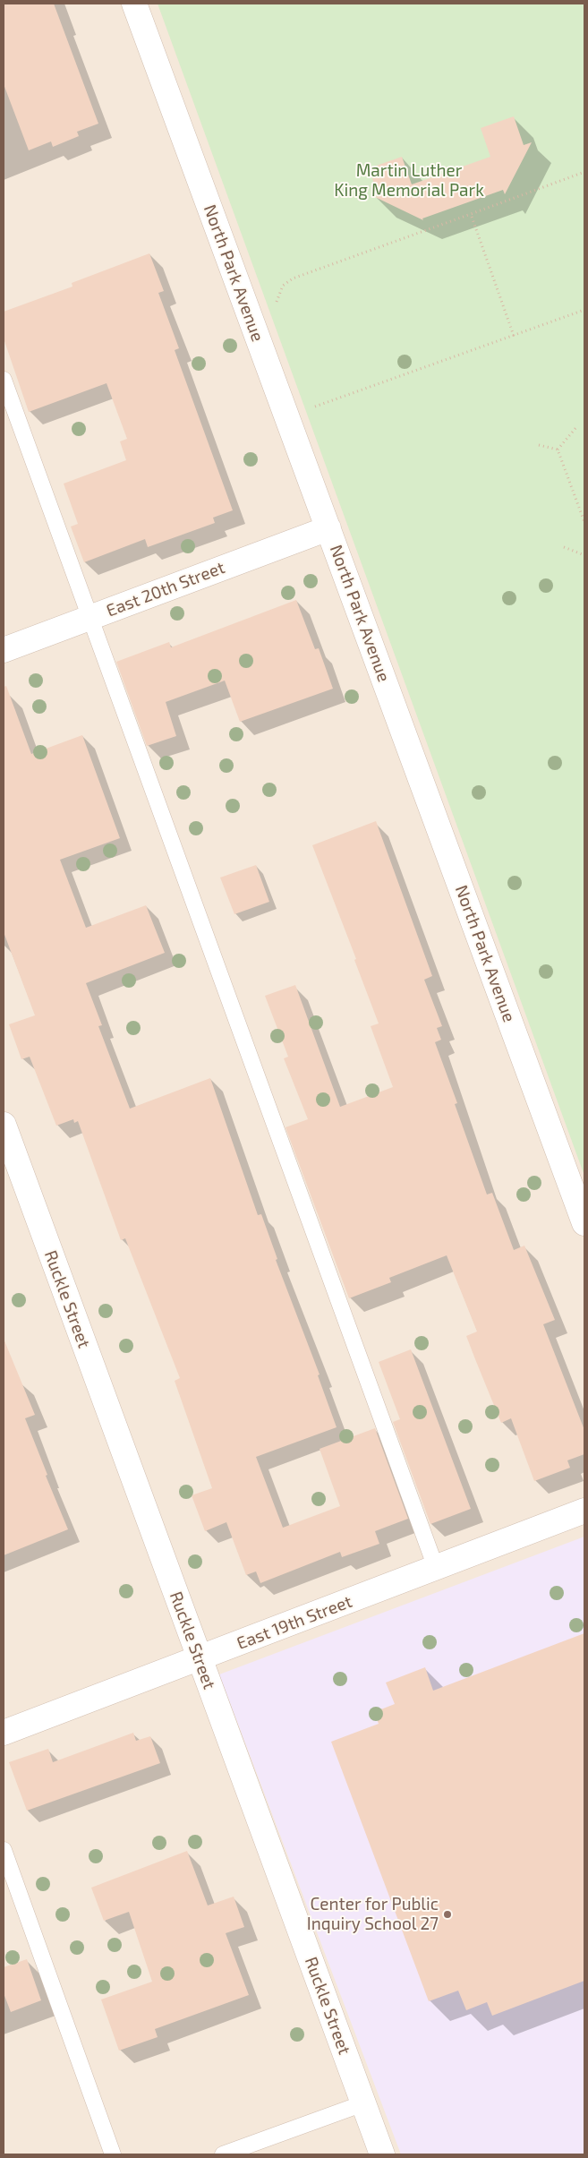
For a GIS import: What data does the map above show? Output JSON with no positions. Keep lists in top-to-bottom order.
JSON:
{
  "streets": {
    "street": [
      "North Park Avenue",
      "East 20th Street",
      "Ruckle Street",
      "East 19th Street"
    ]
  },
  "crossings": [
    ["North Park Avenue", "East 20th Street"],
    ["Ruckle Street", "East 19th Street"]
  ],
  "parks": ["Martin Luther King Memorial Park"],
  "places": ["Center for Public Inquiry School 27"]
}
